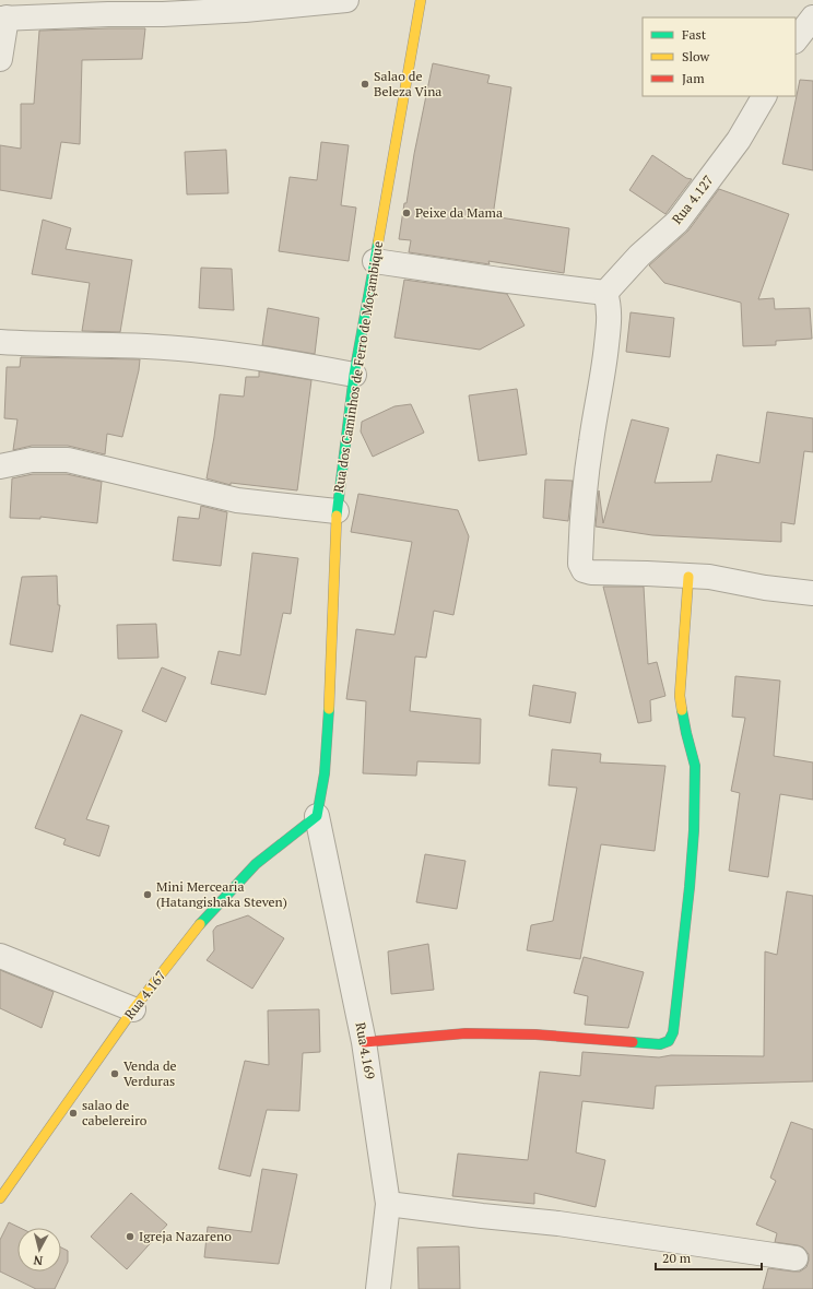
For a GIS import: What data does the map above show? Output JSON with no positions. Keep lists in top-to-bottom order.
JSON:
{
  "streets": {
    "street": [
      "Rua 4.127",
      "Rua dos Caminhos de Ferro de Moçambique",
      "Rua 4.167",
      "Rua 4.169"
    ]
  },
  "crossings": [
    ["Rua dos Caminhos de Ferro de Moçambique", "Rua 4.167"],
    ["Rua dos Caminhos de Ferro de Moçambique", "Rua 4.169"],
    ["Rua 4.167", "Rua 4.169"]
  ],
  "places": [
    "Salao de Beleza Vina",
    "Peixe da Mama",
    "Mini Mercearia (Hatangishaka Steven)",
    "Venda de Verduras",
    "salao de cabelereiro",
    "Igreja Nazareno"
  ],
  "legend": ["Fast", "Slow", "Jam"],
  "scale_bar": "20 m",
  "north": "bottom"
}
